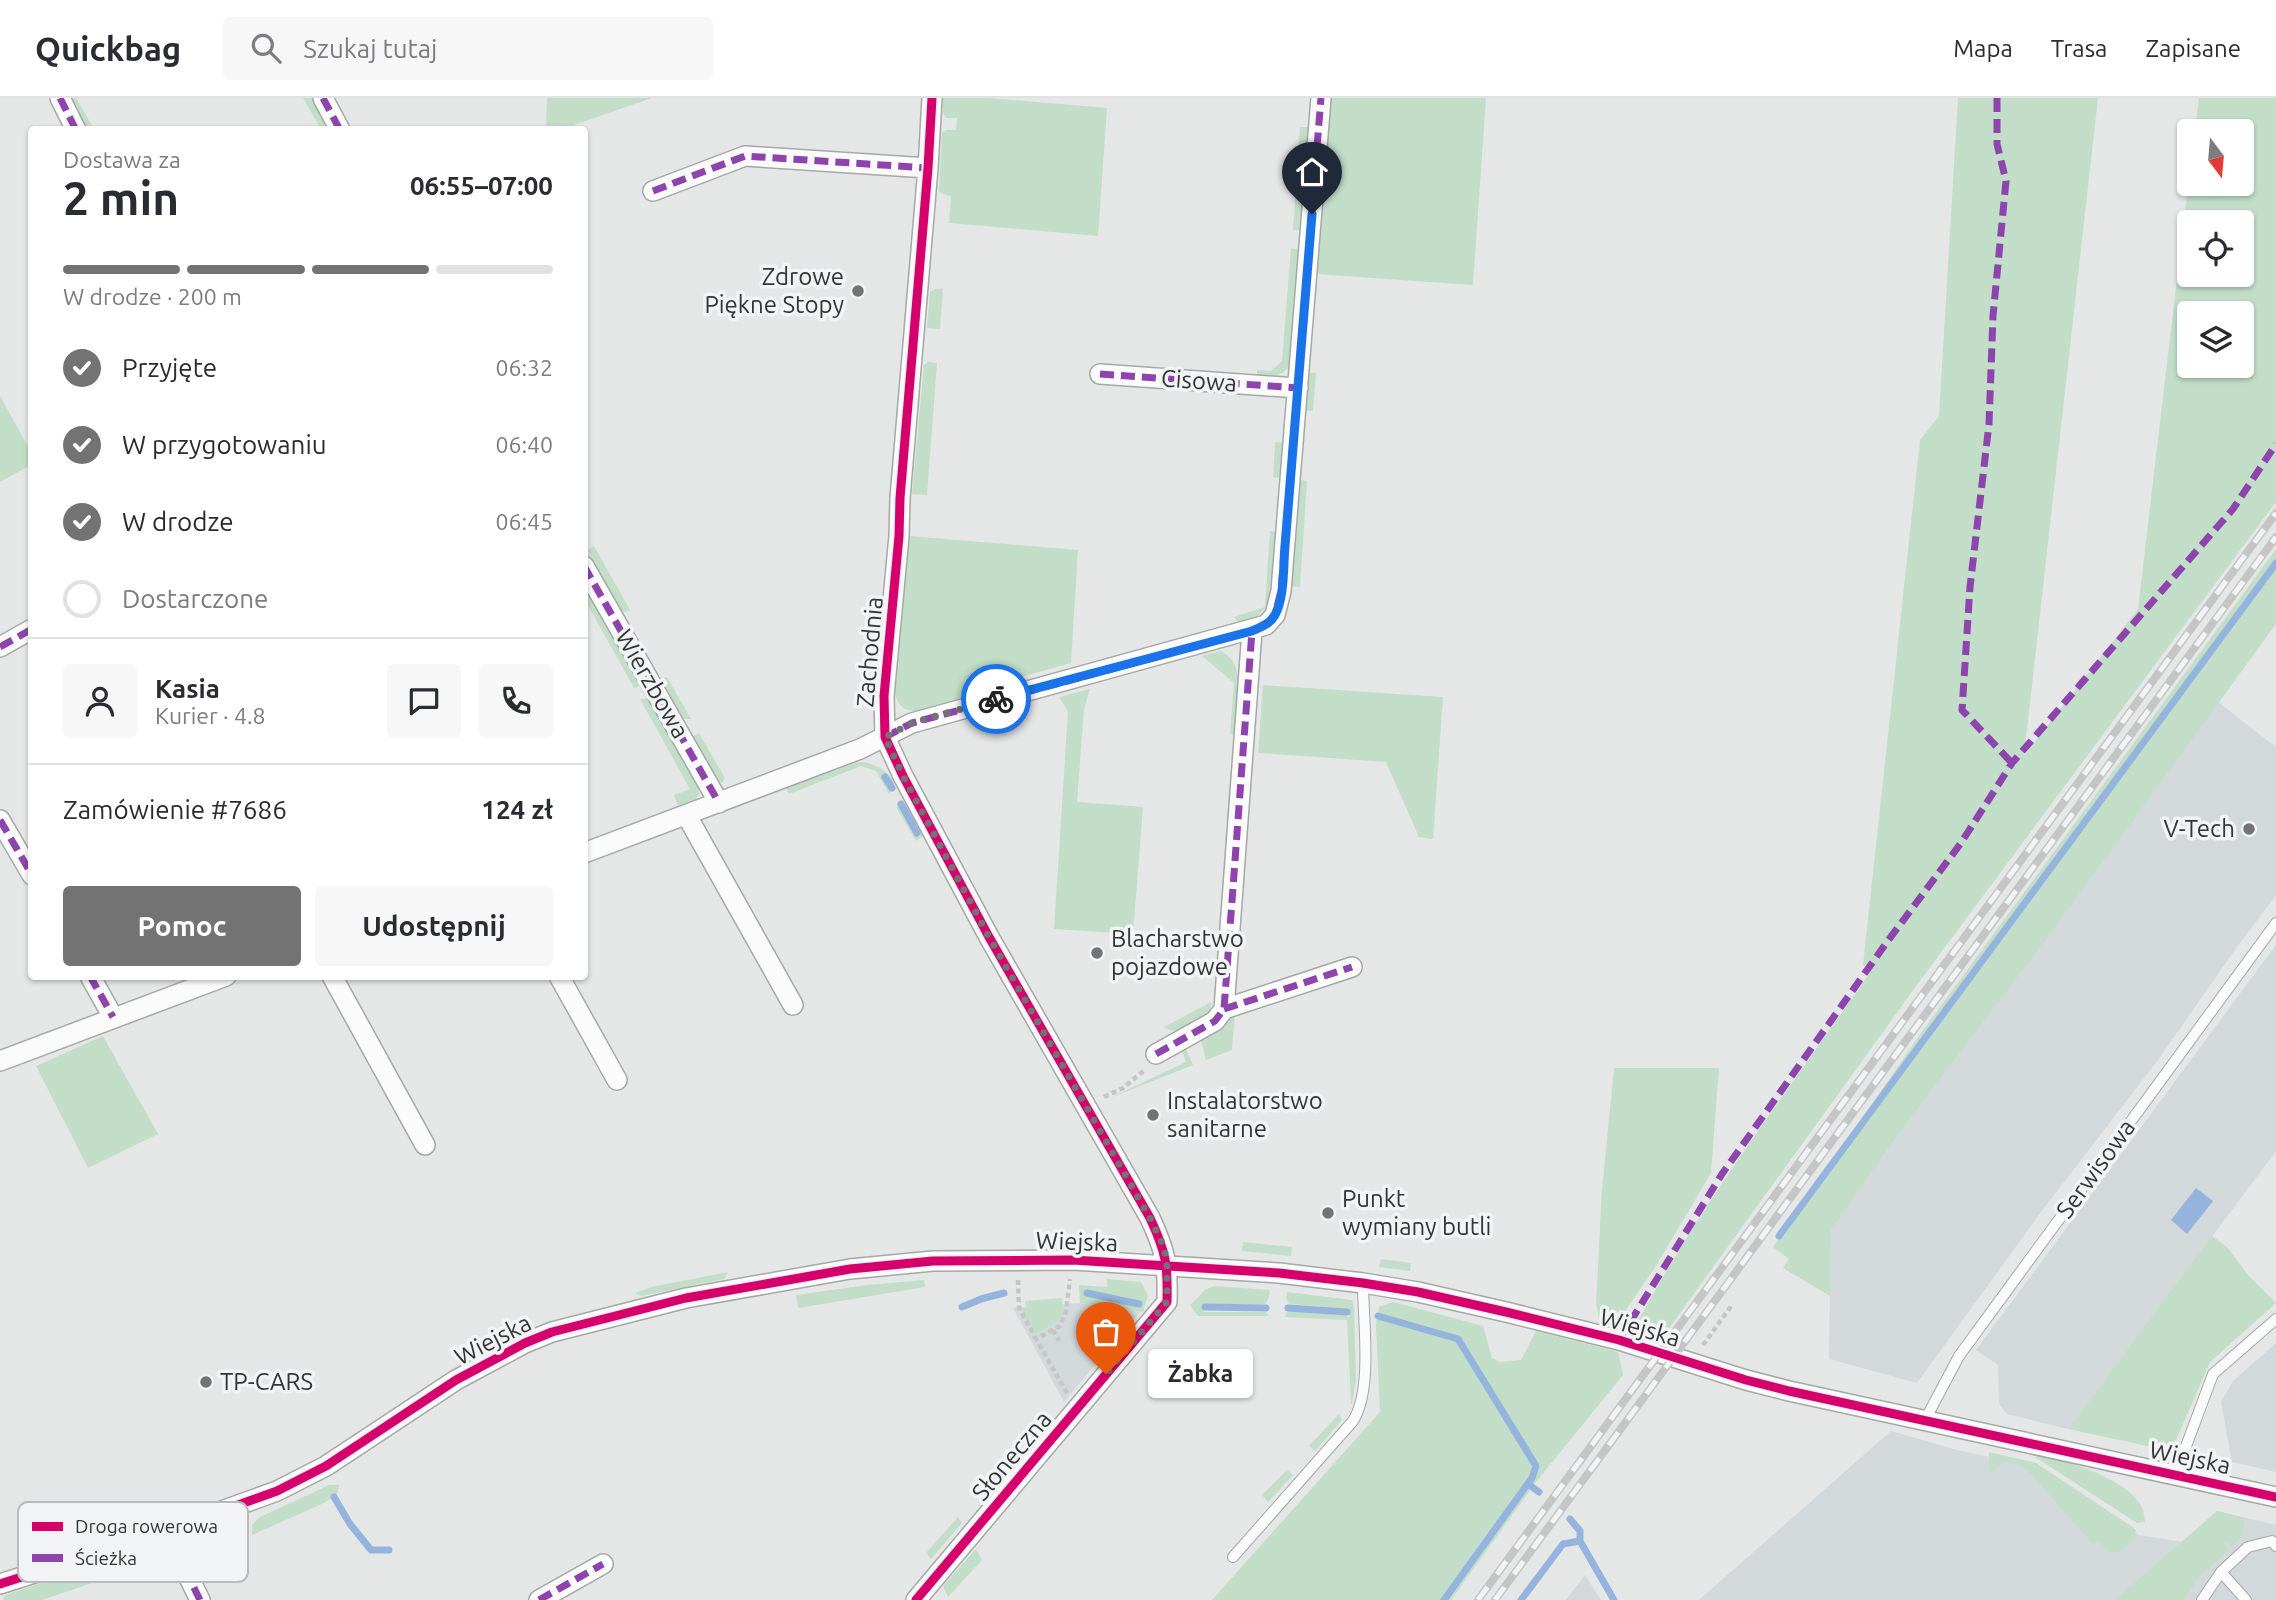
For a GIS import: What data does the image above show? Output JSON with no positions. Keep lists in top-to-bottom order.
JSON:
{
  "streets": {
    "street": [
      "Cisowa",
      "Zachodnia",
      "Wierzbowa",
      "Wiejska",
      "Słoneczna"
    ],
    "lane": ["Serwisowa"]
  },
  "crossings": [
    ["Zachodnia", "Wiejska"],
    ["Zachodnia", "Słoneczna"],
    ["Serwisowa", "Wiejska"],
    ["Wiejska", "Słoneczna"]
  ],
  "places": [
    "Zdrowe Piękne Stopy",
    "V-Tech",
    "Blacharstwo pojazdowe",
    "Instalatorstwo sanitarne",
    "Punkt wymiany butli",
    "Żabka",
    "TP-CARS"
  ],
  "legend": ["Droga rowerowa", "Ścieżka"],
  "north": "bottom",
  "page": {
    "header": "Quickbag",
    "search": "Szukaj tutaj",
    "nav": ["Mapa", "Trasa", "Zapisane"],
    "heading": ["2 min", "Dostawa za", "06:55–07:00"],
    "panel": [
      "Kasia",
      "Kurier · 4.8",
      "Zamówienie #7686",
      "124 zł"
    ],
    "bar": "W drodze · 200 m",
    "list": [
      ["Przyjęte", "06:32"],
      ["W przygotowaniu", "06:40"],
      ["W drodze", "06:45"],
      "Dostarczone"
    ],
    "buttons": ["Pomoc", "Udostępnij"],
    "bubble": "Żabka"
  }
}
